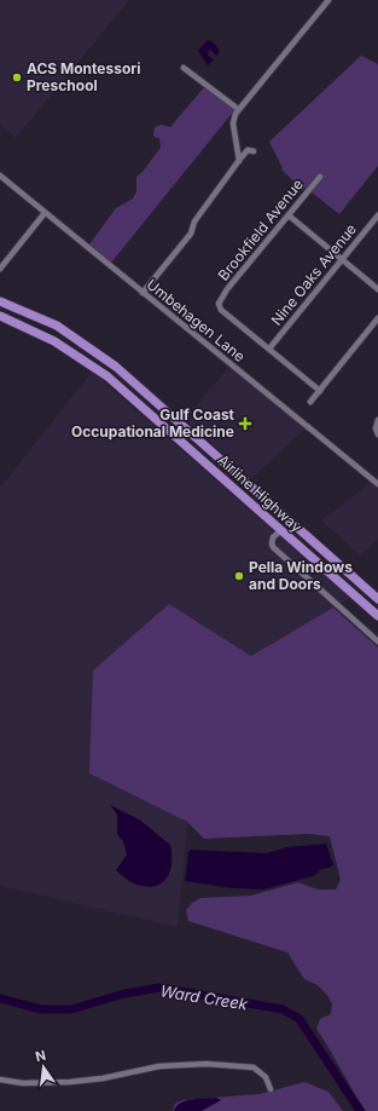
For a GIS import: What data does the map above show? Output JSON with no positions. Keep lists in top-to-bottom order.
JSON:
{
  "streets": {
    "highway": ["Airline Highway"],
    "street": ["Brookfield Avenue", "Nine Oaks Avenue", "Umbehagen Lane"]
  },
  "crossings": [
    ["Brookfield Avenue", "Nine Oaks Avenue"]
  ],
  "water": ["Ward Creek"],
  "places": {
    "other": ["ACS Montessori Preschool", "Pella Windows and Doors"],
    "health": ["Gulf Coast Occupational Medicine"]
  },
  "north": "top"
}
